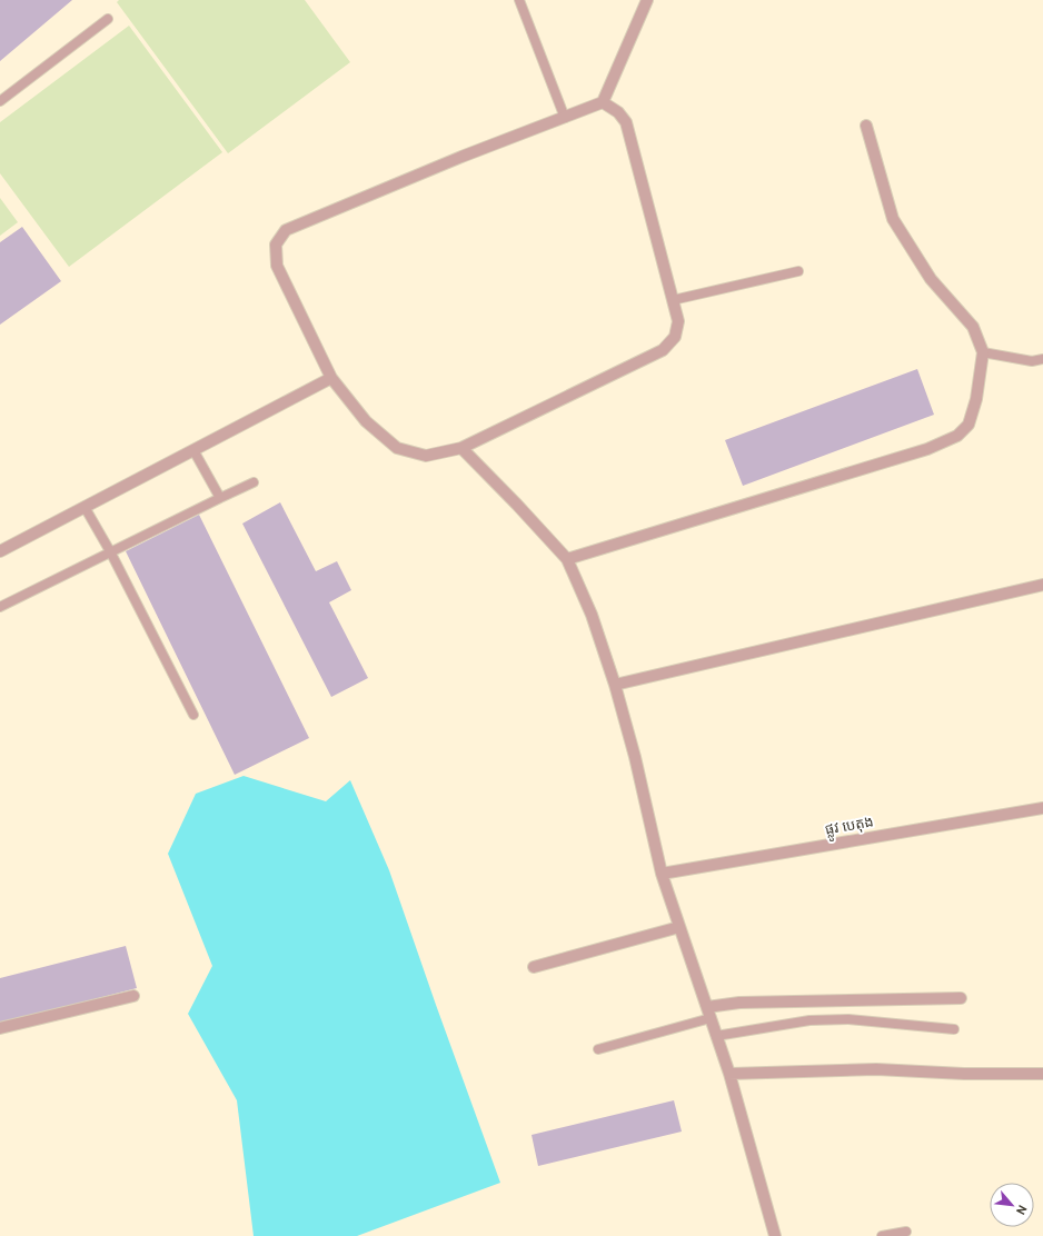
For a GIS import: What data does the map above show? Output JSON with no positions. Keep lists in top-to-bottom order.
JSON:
{
  "streets": {
    "street": ["ផ្លូវ បេតុង"]
  },
  "north": "bottom right"
}
